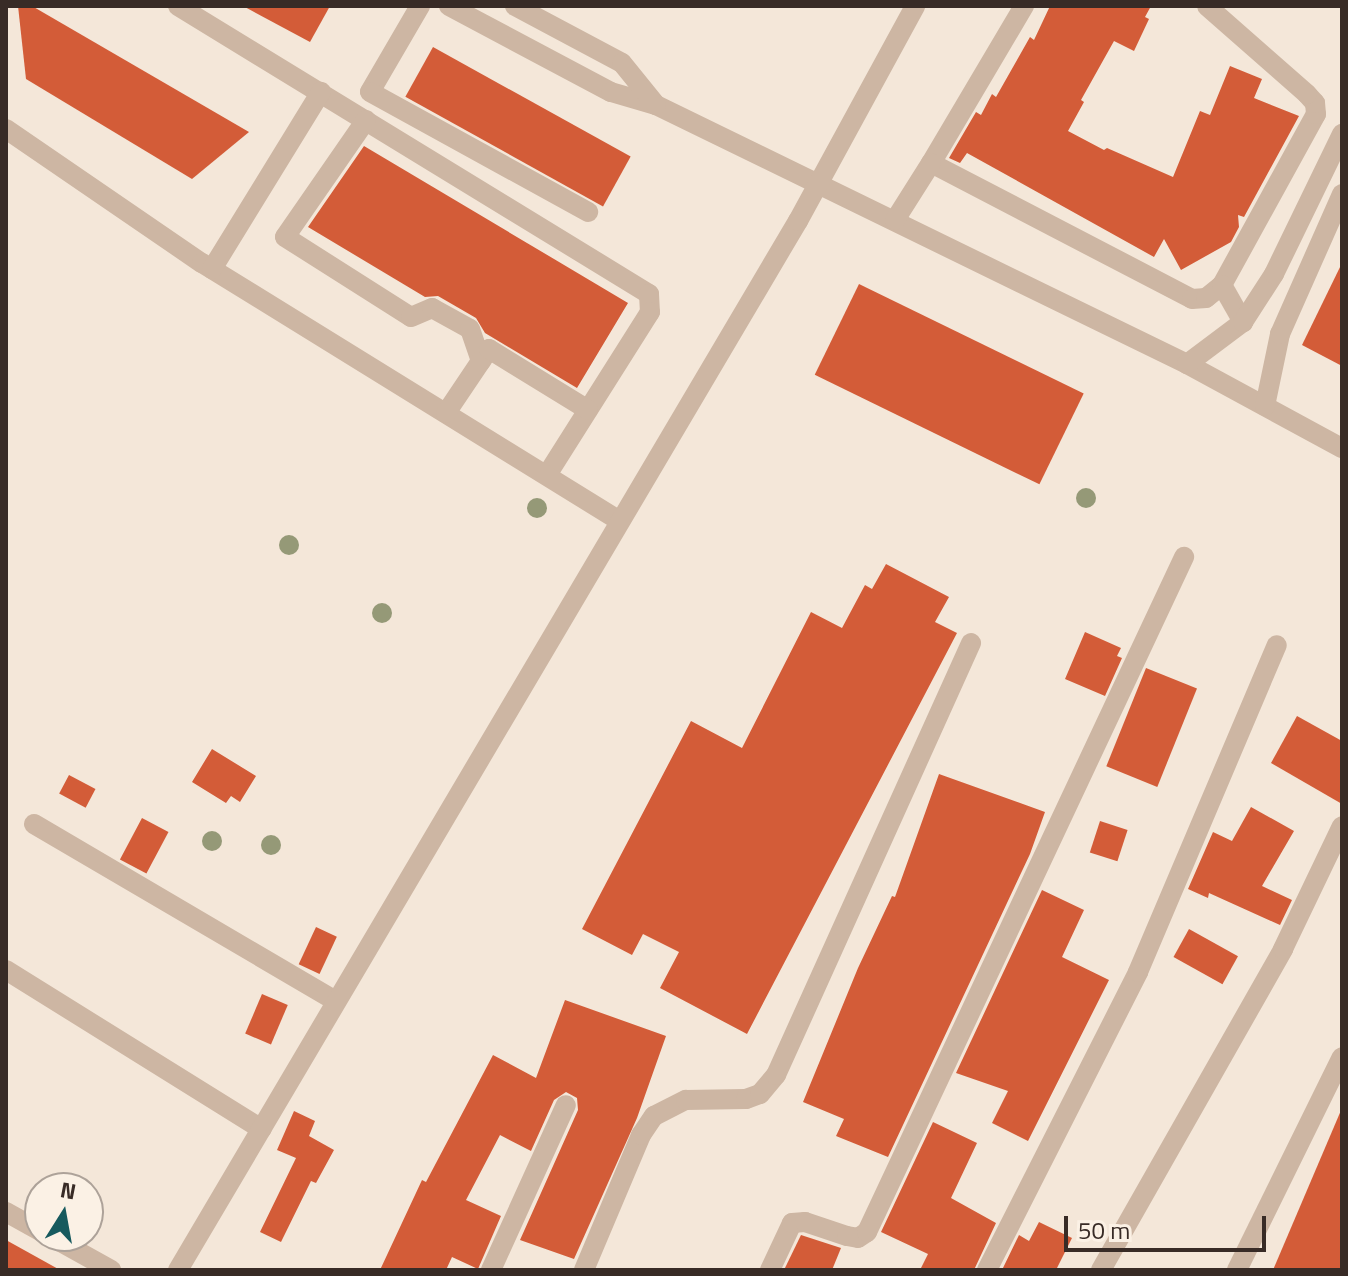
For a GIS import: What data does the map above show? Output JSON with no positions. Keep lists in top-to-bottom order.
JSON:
{
  "scale_bar": "50 m",
  "north": "top"
}
